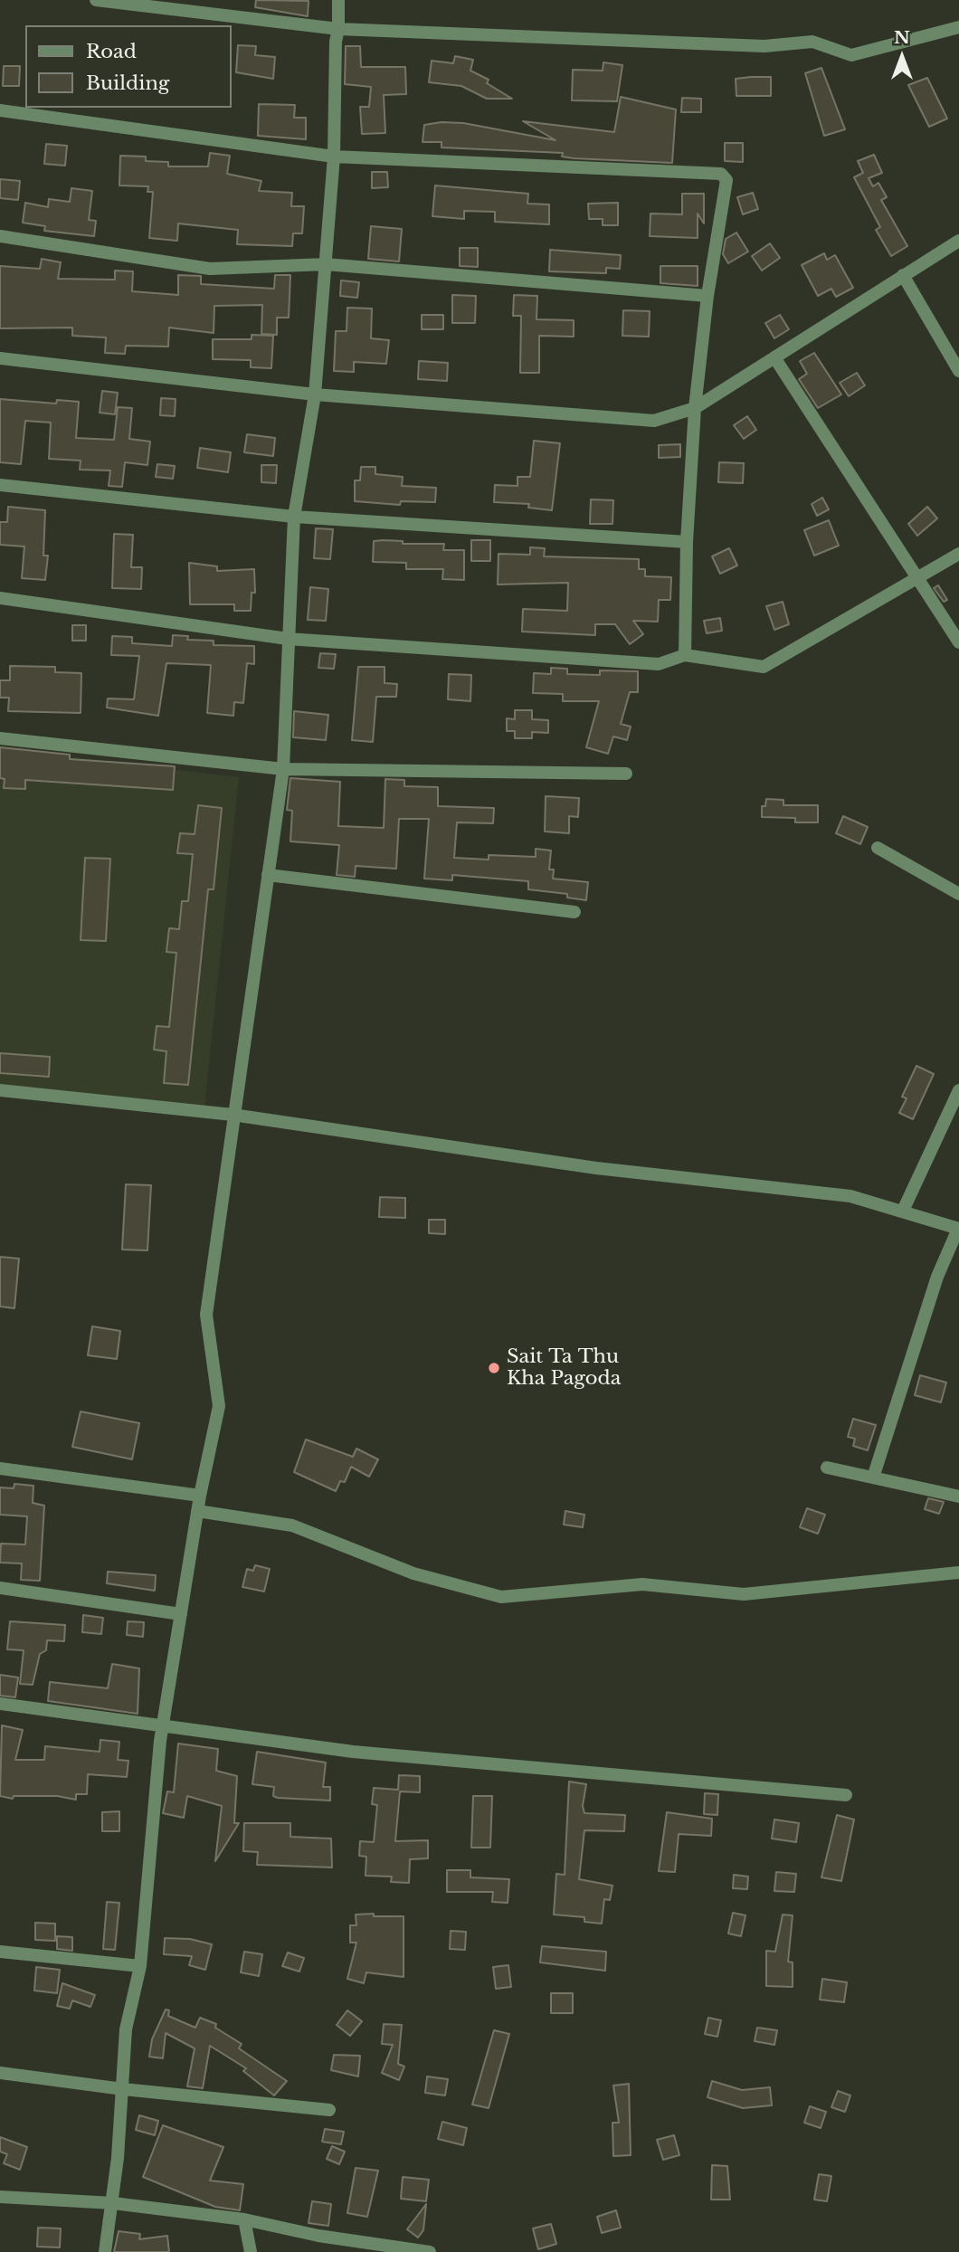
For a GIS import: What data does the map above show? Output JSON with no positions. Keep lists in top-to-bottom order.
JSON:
{
  "places": ["Sait Ta Thu Kha Pagoda"],
  "legend": ["Road", "Building"],
  "north": "top"
}
